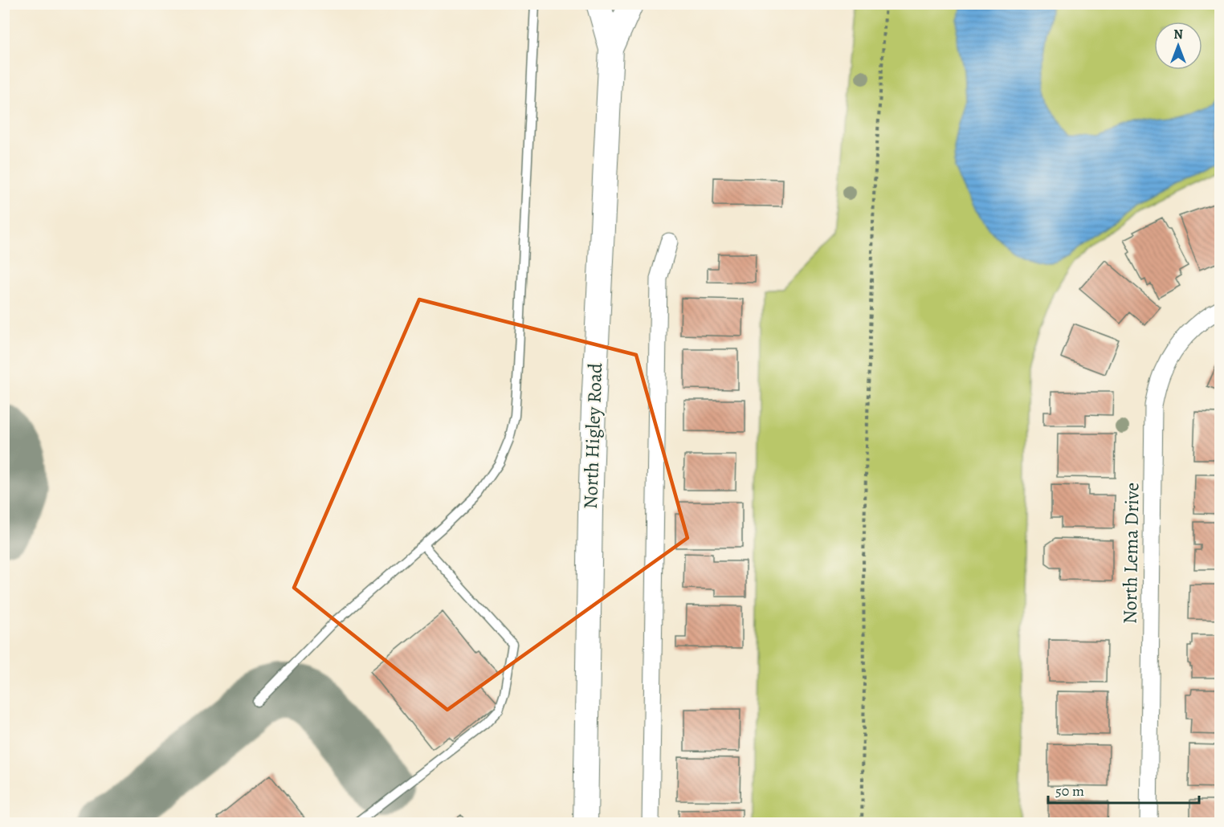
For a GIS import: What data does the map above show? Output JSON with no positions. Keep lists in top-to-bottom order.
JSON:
{
  "streets": {
    "main road": ["North Higley Road"],
    "street": ["North Lema Drive"]
  },
  "scale_bar": "50 m",
  "north": "top"
}
